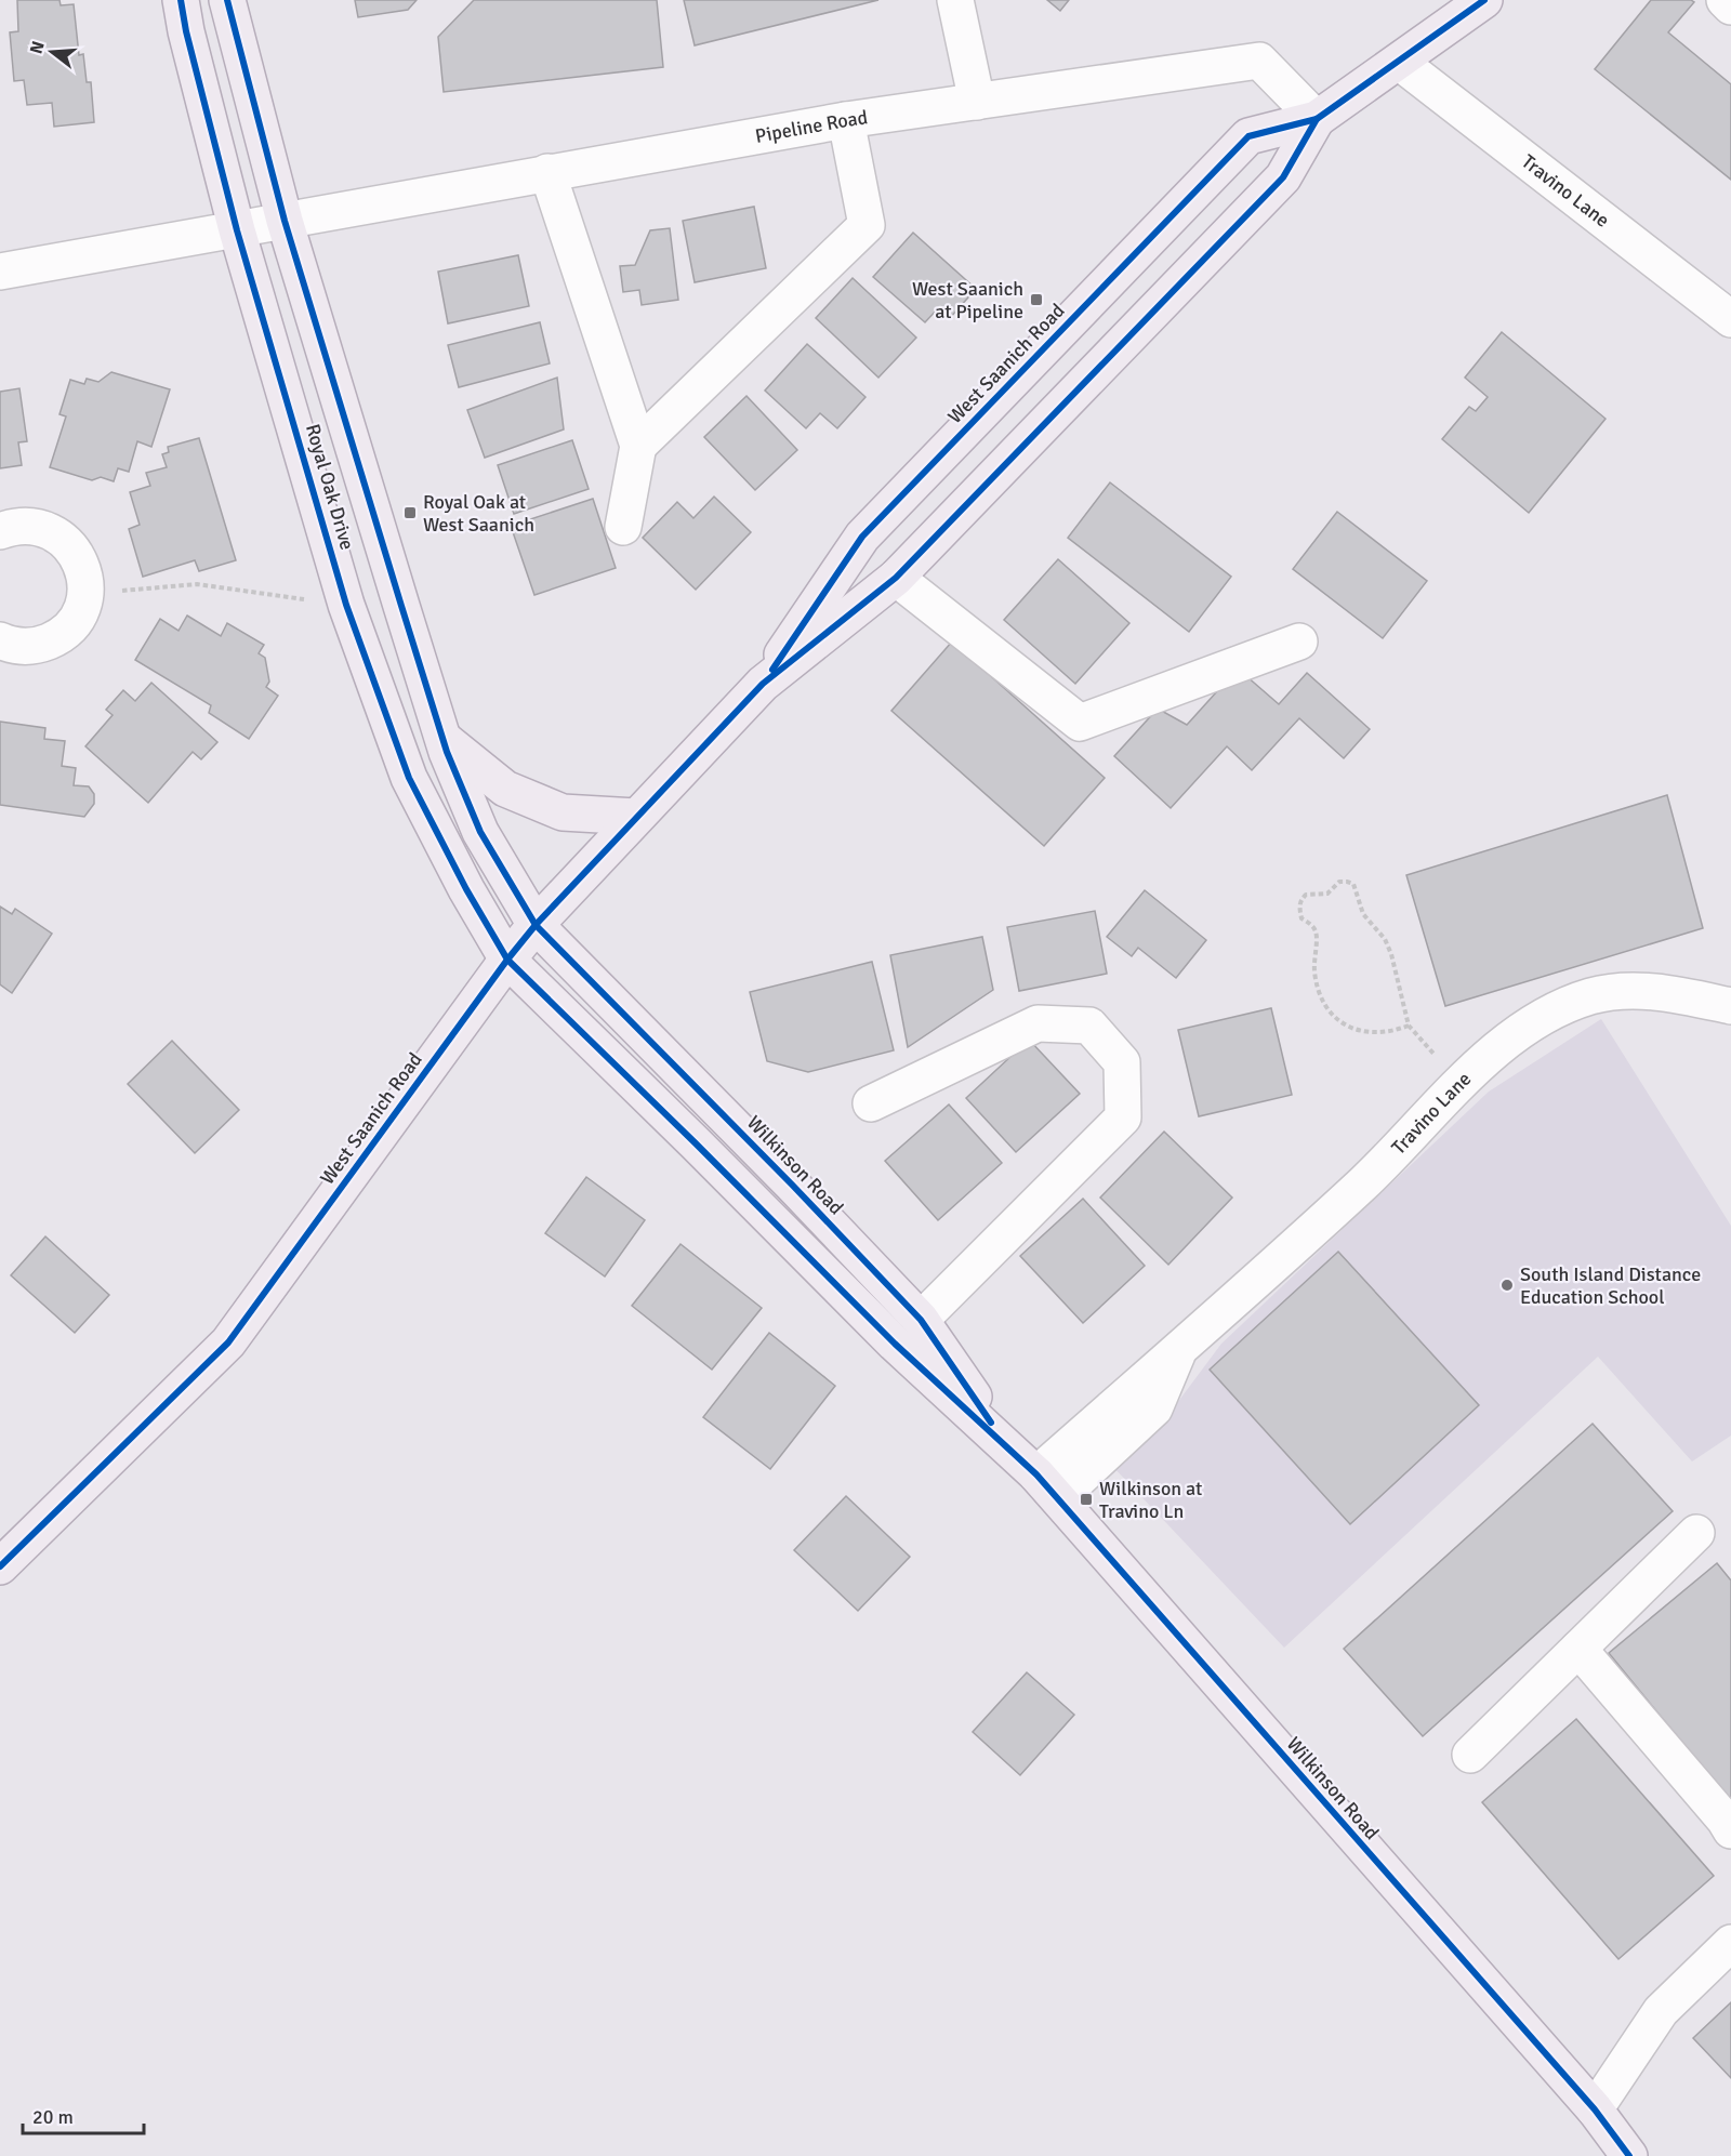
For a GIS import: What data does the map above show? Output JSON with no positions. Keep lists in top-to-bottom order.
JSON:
{
  "streets": {
    "main road": ["West Saanich Road", "Royal Oak Drive", "Wilkinson Road"],
    "street": ["Pipeline Road", "Travino Lane"]
  },
  "crossings": [
    ["Pipeline Road", "West Saanich Road"],
    ["Pipeline Road", "Royal Oak Drive"],
    ["Travino Lane", "West Saanich Road"],
    ["Travino Lane", "Wilkinson Road"],
    ["West Saanich Road", "Royal Oak Drive"],
    ["West Saanich Road", "Wilkinson Road"],
    ["Royal Oak Drive", "Wilkinson Road"]
  ],
  "places": {
    "transit": ["West Saanich at Pipeline", "Royal Oak at West Saanich", "Wilkinson at Travino Ln"],
    "other": ["South Island Distance Education School"]
  },
  "scale_bar": "20 m",
  "north": "left"
}
